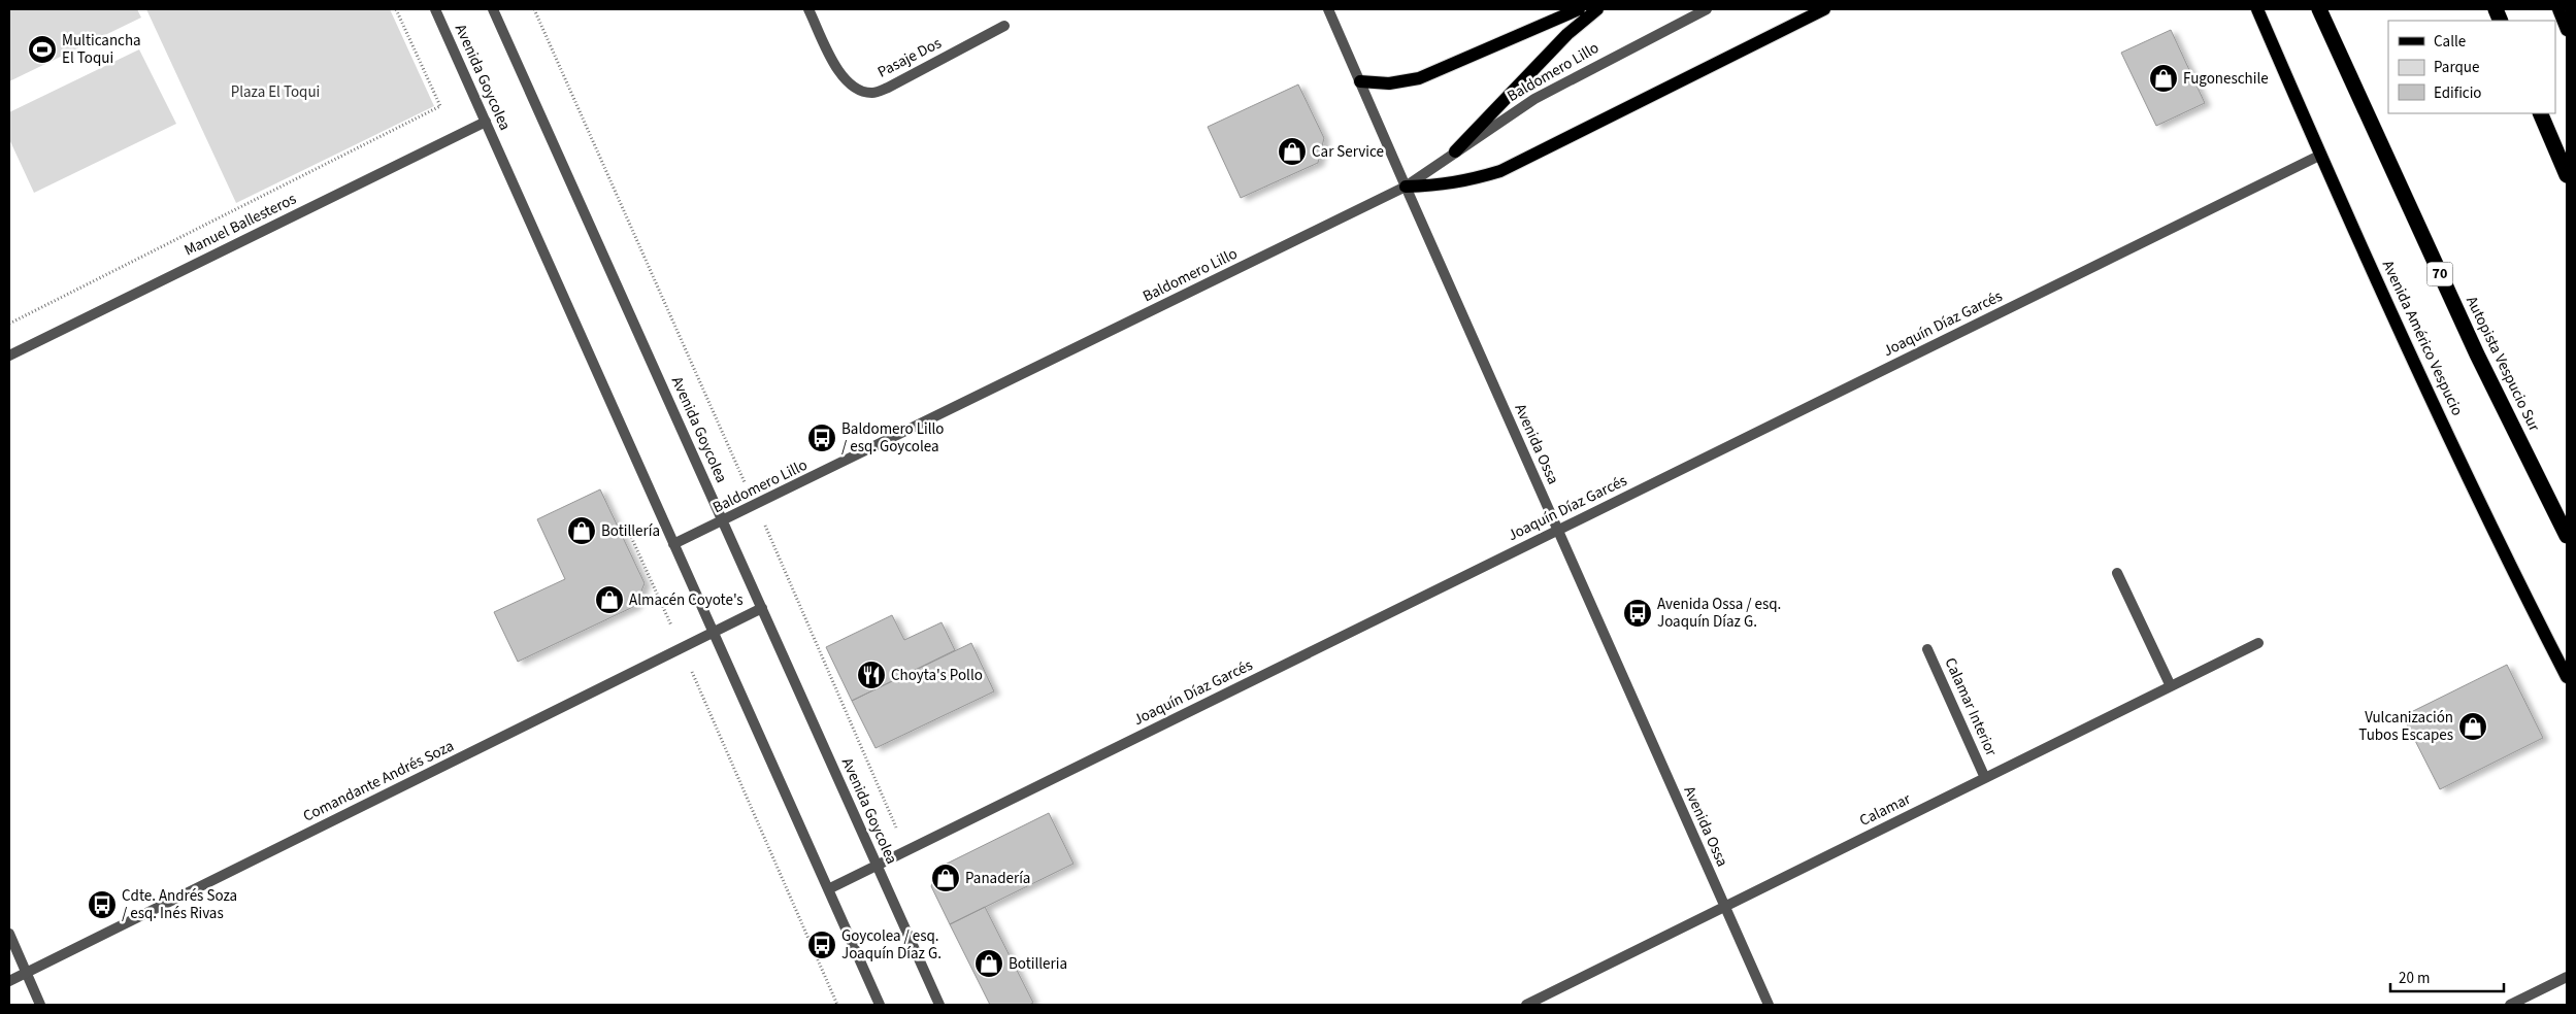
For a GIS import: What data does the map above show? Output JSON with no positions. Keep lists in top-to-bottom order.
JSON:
{
  "streets": {
    "highway": ["70", "Autopista Vespucio Sur"],
    "main road": ["Avenida Américo Vespucio"],
    "street": [
      "Pasaje Dos",
      "Baldomero Lillo",
      "Avenida Goycolea",
      "Manuel Ballesteros",
      "Joaquín Díaz Garcés",
      "Avenida Ossa",
      "Calamar Interior",
      "Comandante Andrés Soza",
      "Calamar"
    ]
  },
  "crossings": [
    ["Baldomero Lillo", "Avenida Goycolea"],
    ["Baldomero Lillo", "Avenida Ossa"],
    ["Avenida Goycolea", "Manuel Ballesteros"],
    ["Avenida Goycolea", "Joaquín Díaz Garcés"],
    ["Avenida Goycolea", "Comandante Andrés Soza"],
    ["Joaquín Díaz Garcés", "Avenida Américo Vespucio"],
    ["Joaquín Díaz Garcés", "Avenida Ossa"],
    ["Avenida Ossa", "Calamar"],
    ["Calamar Interior", "Calamar"]
  ],
  "parks": ["Plaza El Toqui"],
  "places": {
    "sports": ["Multicancha El Toqui"],
    "shop": [
      "Fugoneschile",
      "Car Service",
      "Botillería",
      "Almacén Coyote's",
      "Vulcanización Tubos Escapes",
      "Panadería",
      "Botilleria"
    ],
    "bus stop": [
      "Baldomero Lillo / esq. Goycolea",
      "Avenida Ossa / esq. Joaquín Díaz G.",
      "Cdte. Andrés Soza / esq. Inés Rivas",
      "Goycolea / esq. Joaquín Díaz G."
    ],
    "restaurant": ["Choyta's Pollo"]
  },
  "legend": ["Calle", "Parque", "Edificio"],
  "scale_bar": "20 m"
}
